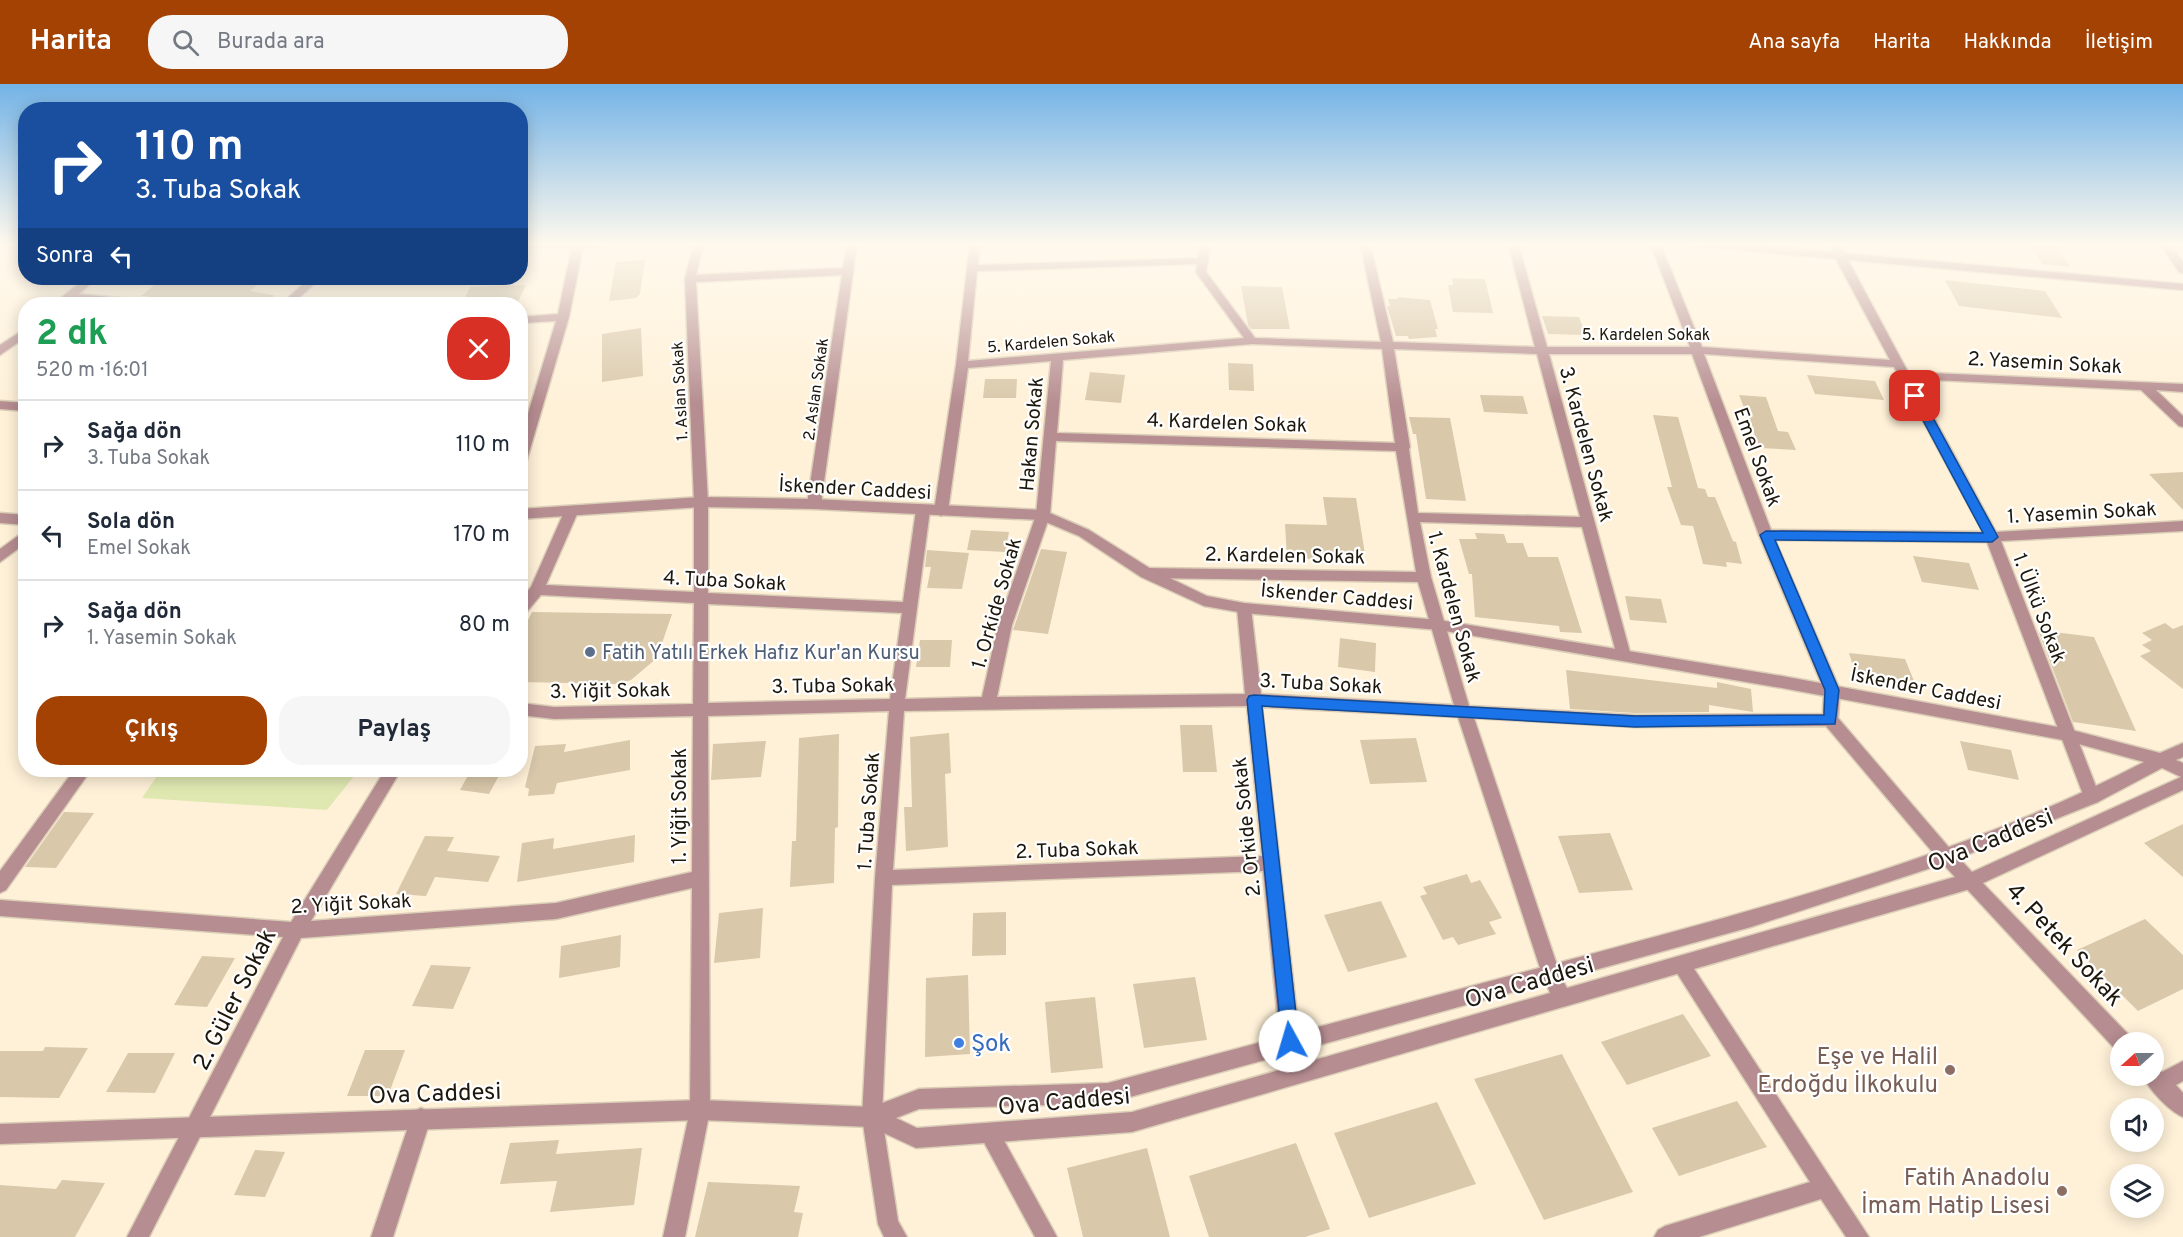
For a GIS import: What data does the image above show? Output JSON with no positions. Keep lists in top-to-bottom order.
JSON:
{
  "streets": {
    "street": [
      "5. Kardelen Sokak",
      "2. Yasemin Sokak",
      "2. Aslan Sokak",
      "1. Aslan Sokak",
      "4. Kardelen Sokak",
      "Hakan Sokak",
      "3. Kardelen Sokak",
      "Emel Sokak",
      "İskender Caddesi",
      "1. Yasemin Sokak",
      "2. Kardelen Sokak",
      "4. Tuba Sokak",
      "1. Orkide Sokak",
      "1. Kardelen Sokak",
      "1. Ülkü Sokak",
      "3. Tuba Sokak",
      "3. Yiğit Sokak",
      "1. Yiğit Sokak",
      "1. Tuba Sokak",
      "2. Orkide Sokak",
      "Ova Caddesi",
      "2. Tuba Sokak",
      "2. Yiğit Sokak",
      "4. Petek Sokak",
      "2. Güler Sokak"
    ]
  },
  "crossings": [
    ["5. Kardelen Sokak", "2. Yasemin Sokak"],
    ["5. Kardelen Sokak", "Hakan Sokak"],
    ["5. Kardelen Sokak", "3. Kardelen Sokak"],
    ["5. Kardelen Sokak", "Emel Sokak"],
    ["5. Kardelen Sokak", "1. Kardelen Sokak"],
    ["5. Kardelen Sokak", "1. Ülkü Sokak"],
    ["2. Yasemin Sokak", "1. Ülkü Sokak"],
    ["2. Aslan Sokak", "İskender Caddesi"],
    ["1. Aslan Sokak", "İskender Caddesi"],
    ["1. Aslan Sokak", "1. Yiğit Sokak"],
    ["4. Kardelen Sokak", "Hakan Sokak"],
    ["4. Kardelen Sokak", "1. Kardelen Sokak"],
    ["Hakan Sokak", "İskender Caddesi"],
    ["Hakan Sokak", "1. Orkide Sokak"],
    ["3. Kardelen Sokak", "İskender Caddesi"],
    ["Emel Sokak", "İskender Caddesi"],
    ["Emel Sokak", "1. Yasemin Sokak"],
    ["Emel Sokak", "3. Tuba Sokak"],
    ["İskender Caddesi", "2. Kardelen Sokak"],
    ["İskender Caddesi", "1. Orkide Sokak"],
    ["İskender Caddesi", "1. Kardelen Sokak"],
    ["İskender Caddesi", "1. Ülkü Sokak"],
    ["İskender Caddesi", "1. Yiğit Sokak"],
    ["İskender Caddesi", "1. Tuba Sokak"],
    ["İskender Caddesi", "2. Orkide Sokak"],
    ["İskender Caddesi", "Ova Caddesi"],
    ["1. Yasemin Sokak", "1. Ülkü Sokak"],
    ["2. Kardelen Sokak", "1. Kardelen Sokak"],
    ["4. Tuba Sokak", "1. Yiğit Sokak"],
    ["4. Tuba Sokak", "1. Tuba Sokak"],
    ["1. Orkide Sokak", "3. Tuba Sokak"],
    ["1. Kardelen Sokak", "3. Tuba Sokak"],
    ["1. Kardelen Sokak", "Ova Caddesi"],
    ["1. Ülkü Sokak", "Ova Caddesi"],
    ["3. Tuba Sokak", "3. Yiğit Sokak"],
    ["3. Tuba Sokak", "1. Yiğit Sokak"],
    ["3. Tuba Sokak", "1. Tuba Sokak"],
    ["3. Tuba Sokak", "2. Orkide Sokak"],
    ["3. Yiğit Sokak", "1. Yiğit Sokak"],
    ["1. Yiğit Sokak", "Ova Caddesi"],
    ["1. Yiğit Sokak", "2. Yiğit Sokak"],
    ["1. Tuba Sokak", "Ova Caddesi"],
    ["1. Tuba Sokak", "2. Tuba Sokak"],
    ["2. Orkide Sokak", "Ova Caddesi"],
    ["2. Orkide Sokak", "2. Tuba Sokak"],
    ["Ova Caddesi", "4. Petek Sokak"],
    ["Ova Caddesi", "2. Güler Sokak"],
    ["2. Yiğit Sokak", "2. Güler Sokak"]
  ],
  "places": [
    "Fatih Yatılı Erkek Hafız Kur'an Kursu",
    "Şok",
    "Eşe ve Halil Erdoğdu İlkokulu",
    "Fatih Anadolu İmam Hatip Lisesi"
  ],
  "north": "left",
  "page": {
    "header": "Harita",
    "search": "Burada ara",
    "nav": [
      "Ana sayfa",
      "Harita",
      "Hakkında",
      "İletişim"
    ],
    "turn": ["110 m", "3. Tuba Sokak"],
    "then": "Sonra",
    "heading": ["2 dk", "520 m · 16:01"],
    "list": [
      {
        "name": "Sağa dön",
        "note": "3. Tuba Sokak",
        "value": "110 m"
      },
      {
        "name": "Sola dön",
        "note": "Emel Sokak",
        "value": "170 m"
      },
      {
        "name": "Sağa dön",
        "note": "1. Yasemin Sokak",
        "value": "80 m"
      }
    ],
    "buttons": ["Çıkış", "Paylaş"]
  }
}
